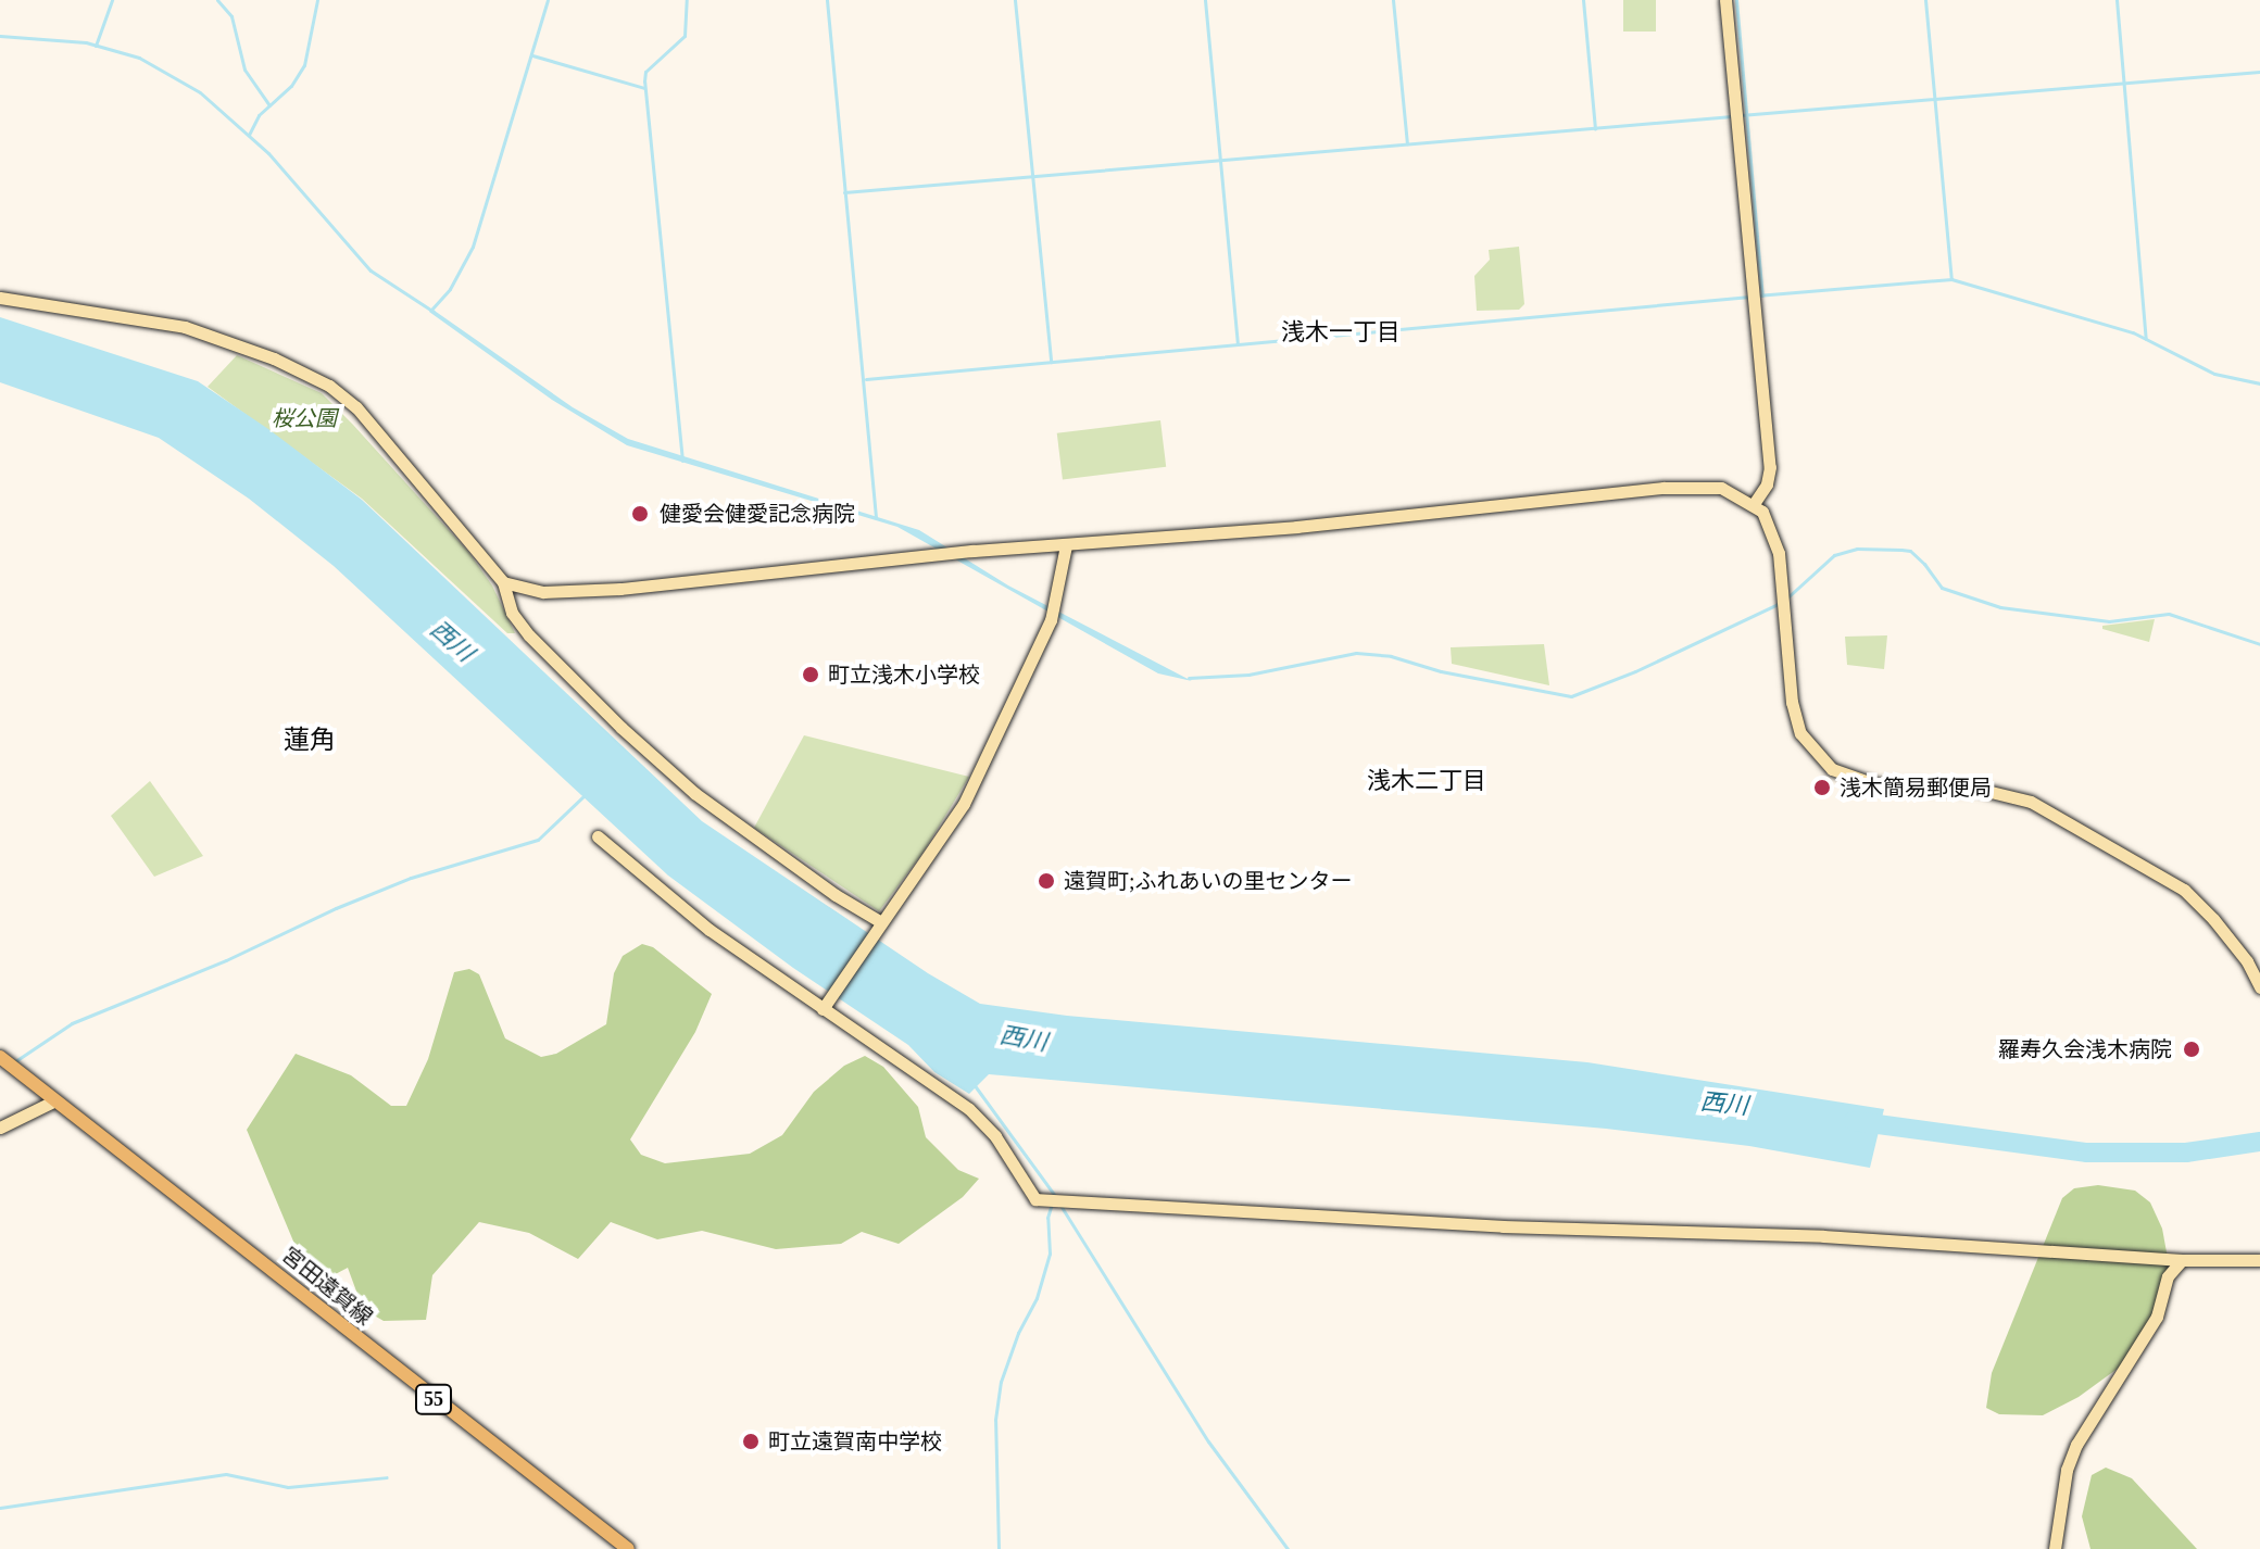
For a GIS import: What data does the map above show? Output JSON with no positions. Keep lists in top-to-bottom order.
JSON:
{
  "streets": {
    "main road": ["宮田遠賀線", "55"]
  },
  "districts": ["浅木一丁目", "蓮角", "浅木二丁目"],
  "water": ["西川"],
  "parks": ["桜公園"],
  "places": [
    "健愛会健愛記念病院",
    "町立浅木小学校",
    "浅木簡易郵便局",
    "遠賀町;ふれあいの里センター",
    "羅寿久会浅木病院",
    "町立遠賀南中学校"
  ]
}
